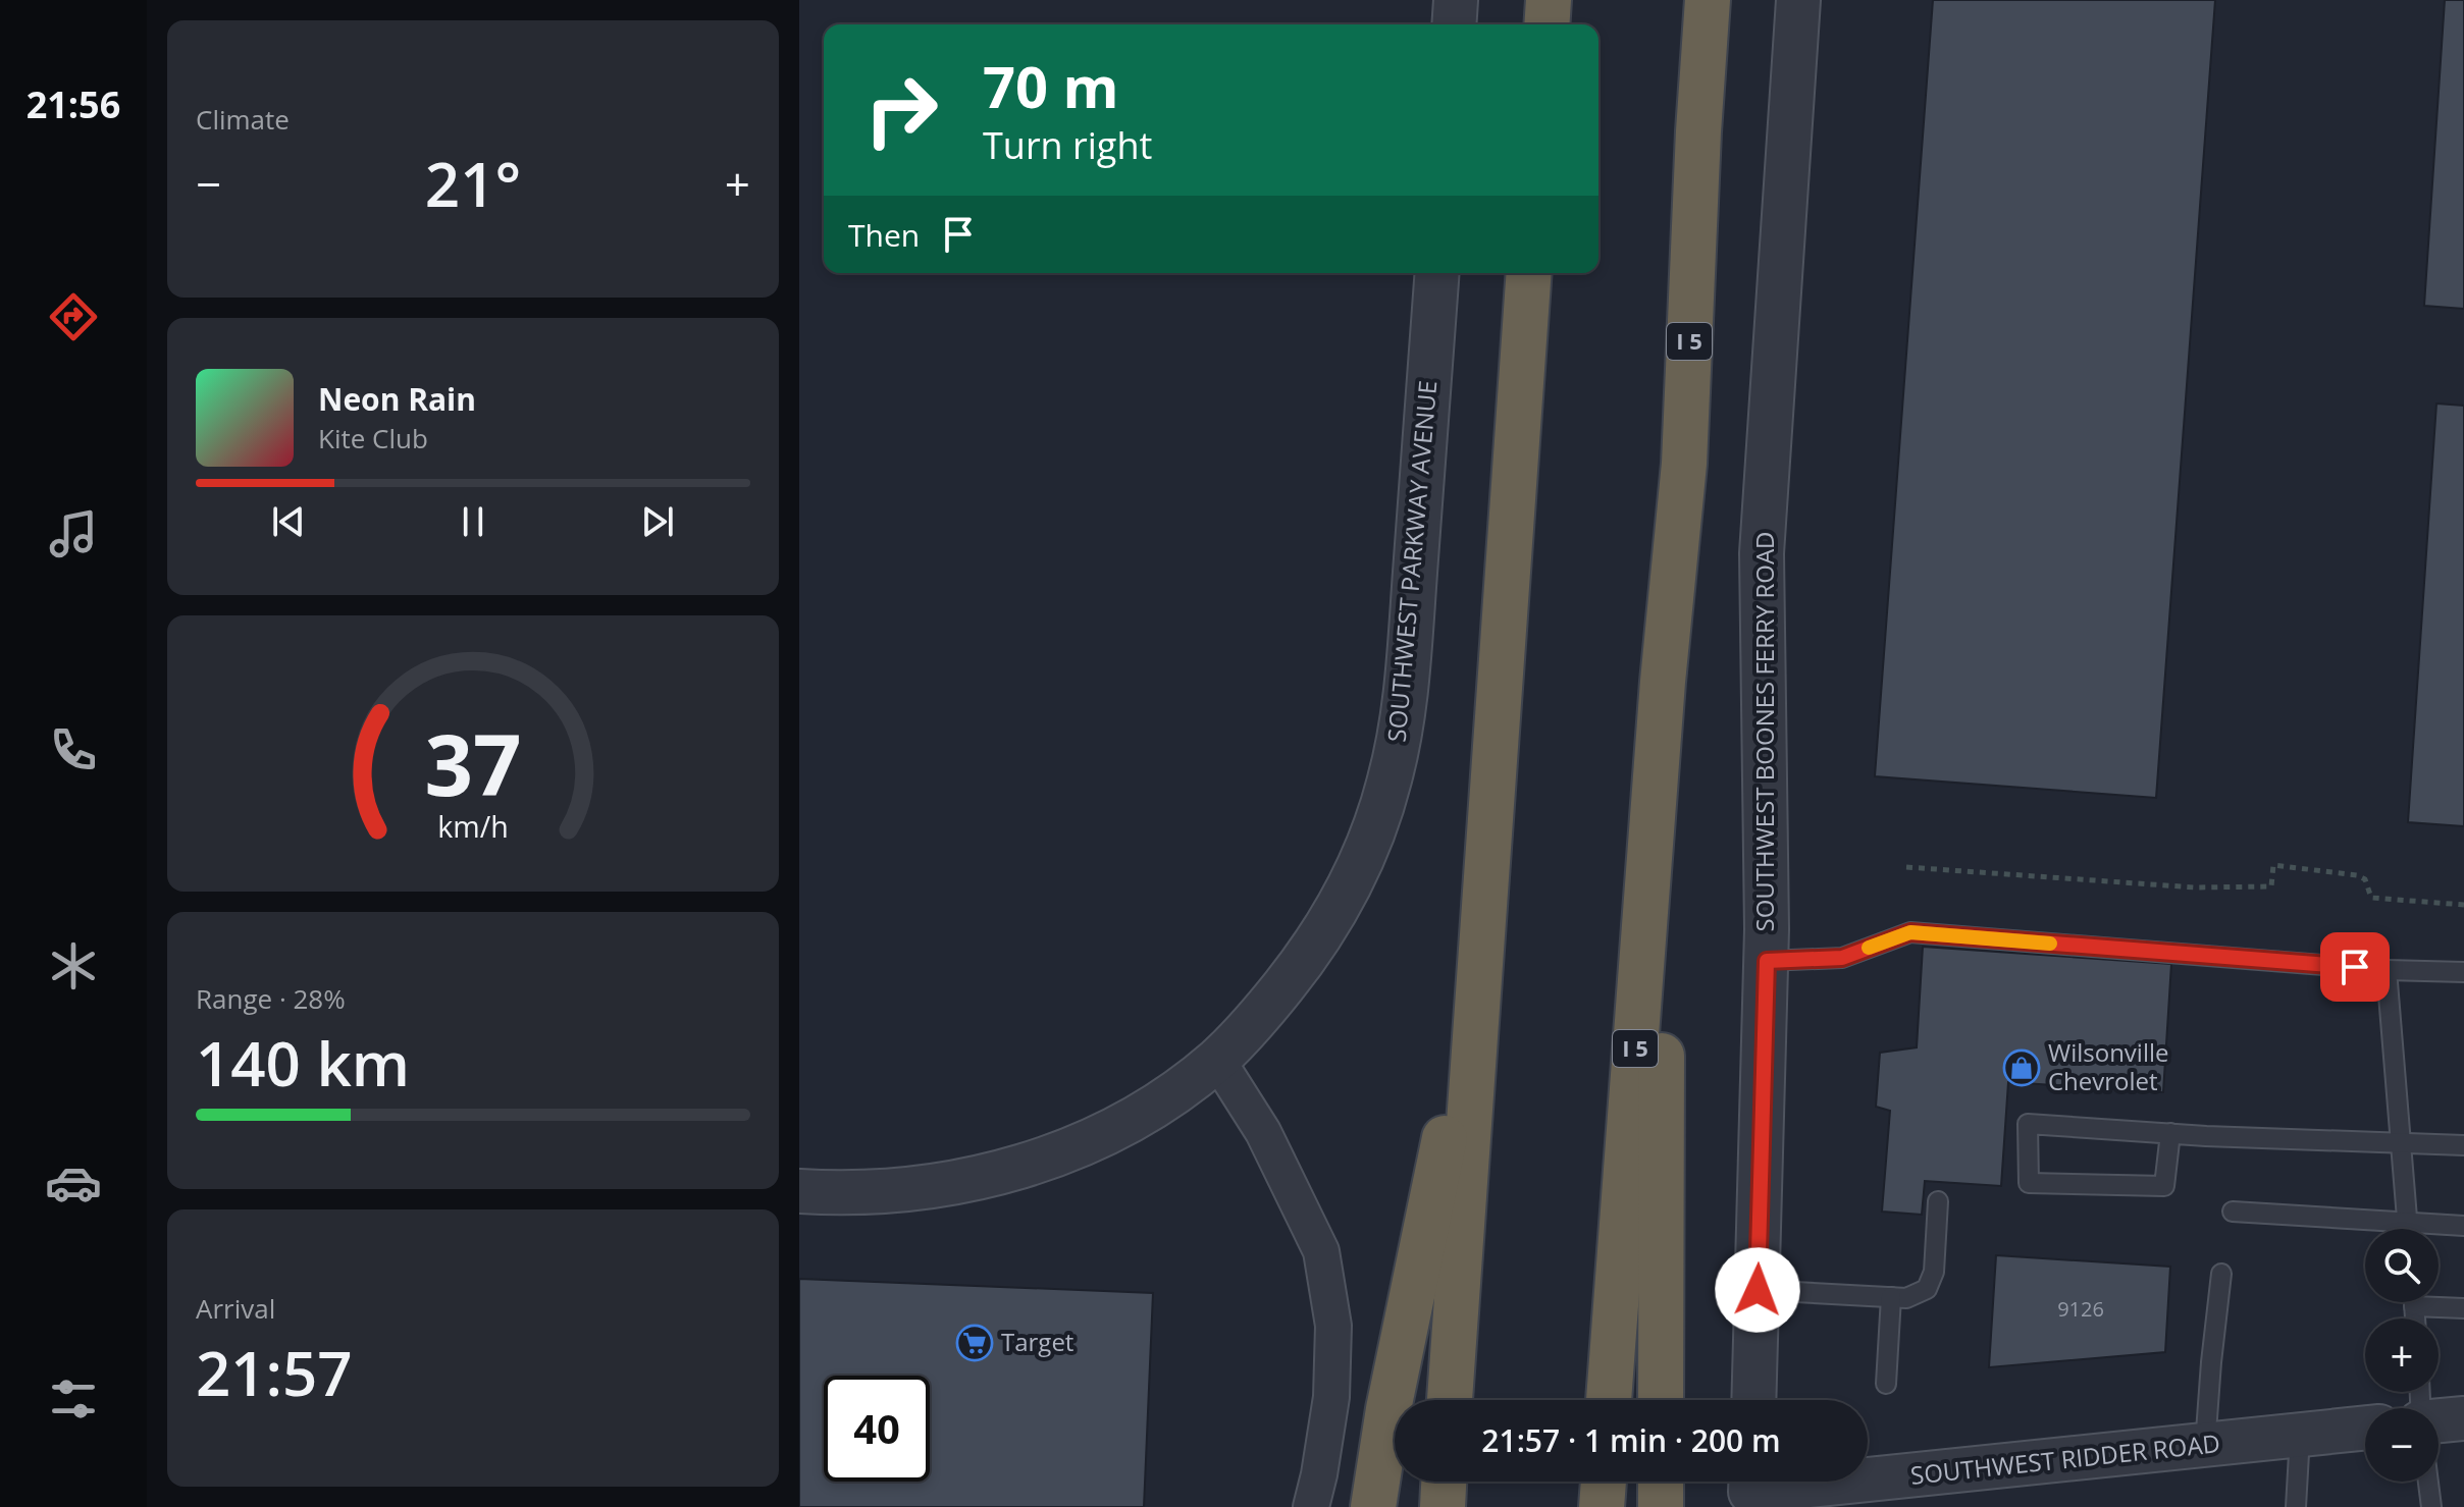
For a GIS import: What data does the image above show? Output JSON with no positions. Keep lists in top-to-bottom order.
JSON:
{
  "streets": {
    "highway": ["I 5"],
    "street": ["SOUTHWEST PARKWAY AVENUE", "SOUTHWEST BOONES FERRY ROAD", "SOUTHWEST RIDDER ROAD"]
  },
  "places": {
    "shop": ["Wilsonville Chevrolet"],
    "supermarket": ["Target"]
  },
  "house_numbers": ["9126"],
  "page": {
    "tabs": "21:56",
    "tile": [
      "Climate",
      ["Range · 28%", "140 km"],
      ["Arrival", "21:57"]
    ],
    "turn": ["70 m", "Turn right"],
    "heat": ["−", "21°", "+"],
    "then": "Then",
    "song": ["Neon Rain", "Kite Club"],
    "map_buttons": ["+", "−"],
    "limit": "40",
    "trip": "21:57 · 1 min · 200 m",
    "gauge": ["37", "km/h"]
  }
}
